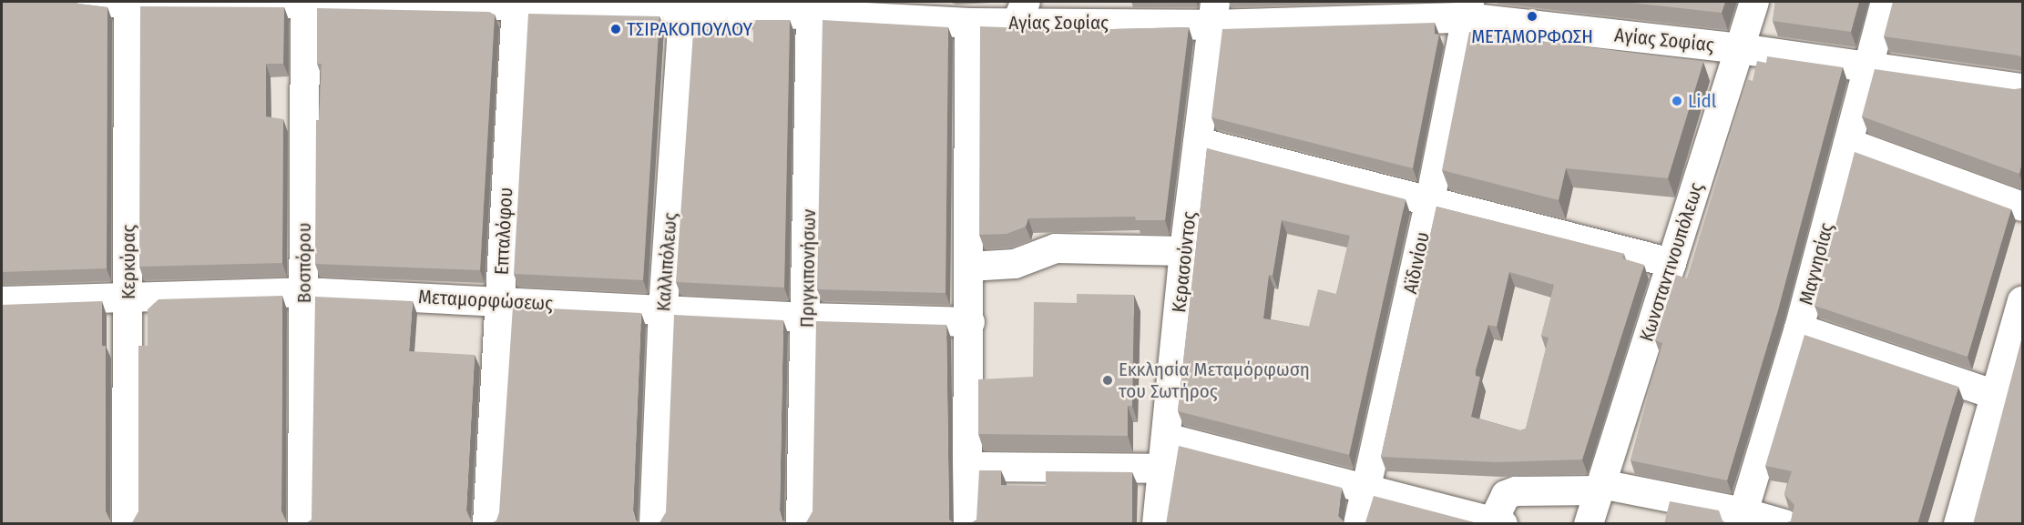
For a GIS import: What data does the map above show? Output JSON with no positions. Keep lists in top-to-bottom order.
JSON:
{
  "streets": {
    "street": [
      "Αγίας Σοφίας",
      "Επταλόφου",
      "Κερκύρας",
      "Καλλιπόλεως",
      "Κερασούντος",
      "Κωνσταντινουπόλεως",
      "Βοσπόρου",
      "Αϊδινίου",
      "Μαγνησίας",
      "Πριγκιπονήσων",
      "Μεταμορφώσεως"
    ]
  },
  "crossings": [
    ["Αγίας Σοφίας", "Επταλόφου"],
    ["Αγίας Σοφίας", "Κερκύρας"],
    ["Αγίας Σοφίας", "Καλλιπόλεως"],
    ["Αγίας Σοφίας", "Κερασούντος"],
    ["Αγίας Σοφίας", "Κωνσταντινουπόλεως"],
    ["Αγίας Σοφίας", "Βοσπόρου"],
    ["Αγίας Σοφίας", "Αϊδινίου"],
    ["Αγίας Σοφίας", "Μαγνησίας"],
    ["Αγίας Σοφίας", "Πριγκιπονήσων"],
    ["Επταλόφου", "Μεταμορφώσεως"],
    ["Κερκύρας", "Μεταμορφώσεως"],
    ["Καλλιπόλεως", "Μεταμορφώσεως"],
    ["Βοσπόρου", "Μεταμορφώσεως"],
    ["Πριγκιπονήσων", "Μεταμορφώσεως"]
  ],
  "places": [
    "ΜΕΤΑΜΟΡΦΩΣΗ",
    "ΤΣΙΡΑΚΟΠΟΥΛΟΥ",
    "Lidl",
    "Εκκλησία Μεταμόρφωση του Σωτήρος"
  ]
}
